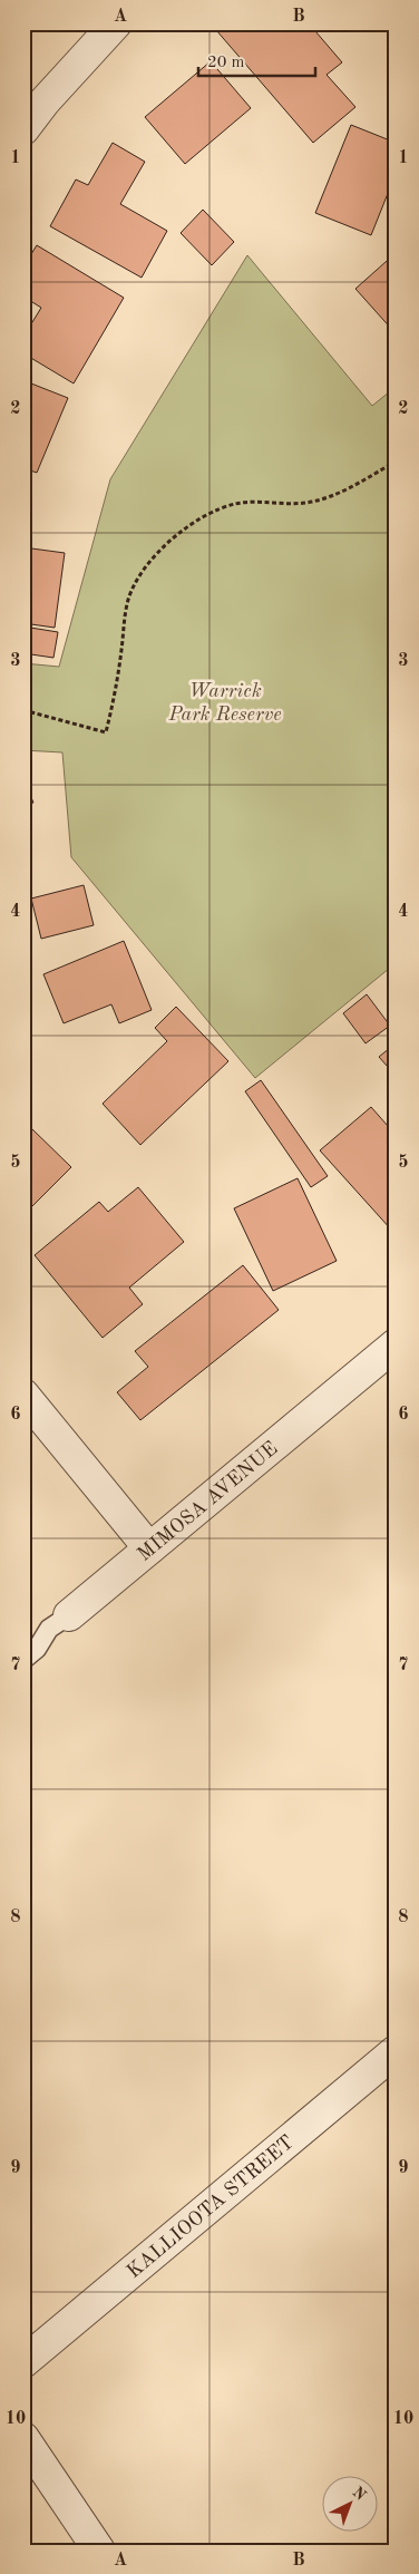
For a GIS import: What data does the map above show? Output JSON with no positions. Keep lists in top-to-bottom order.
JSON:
{
  "streets": {
    "street": ["MIMOSA AVENUE", "KALLIOOTA STREET"]
  },
  "parks": ["Warrick Park Reserve"],
  "scale_bar": "20 m",
  "north": "top right",
  "grid": {
    "columns": ["A", "B"],
    "rows": [
      "1",
      "2",
      "3",
      "4",
      "5",
      "6",
      "7",
      "8",
      "9",
      "10"
    ]
  }
}
